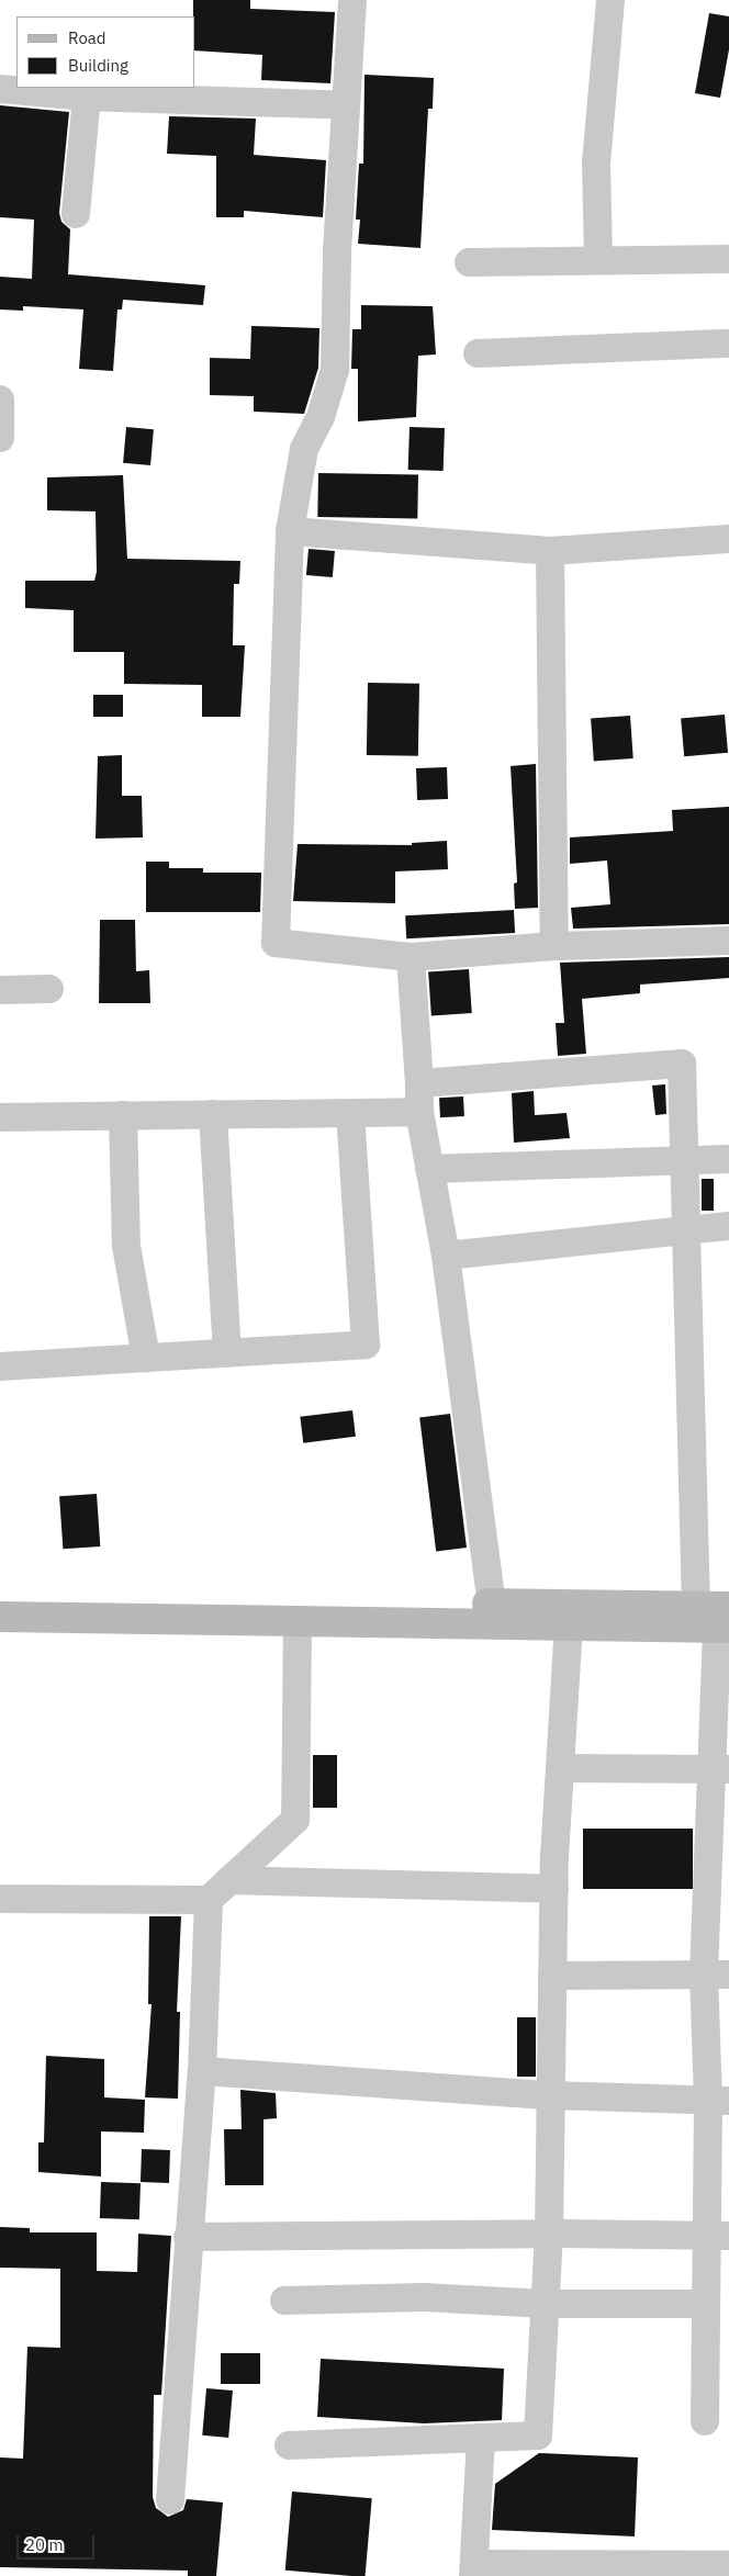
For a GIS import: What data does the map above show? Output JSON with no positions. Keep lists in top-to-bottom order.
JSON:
{
  "legend": ["Road", "Building"],
  "scale_bar": "20 m"
}
